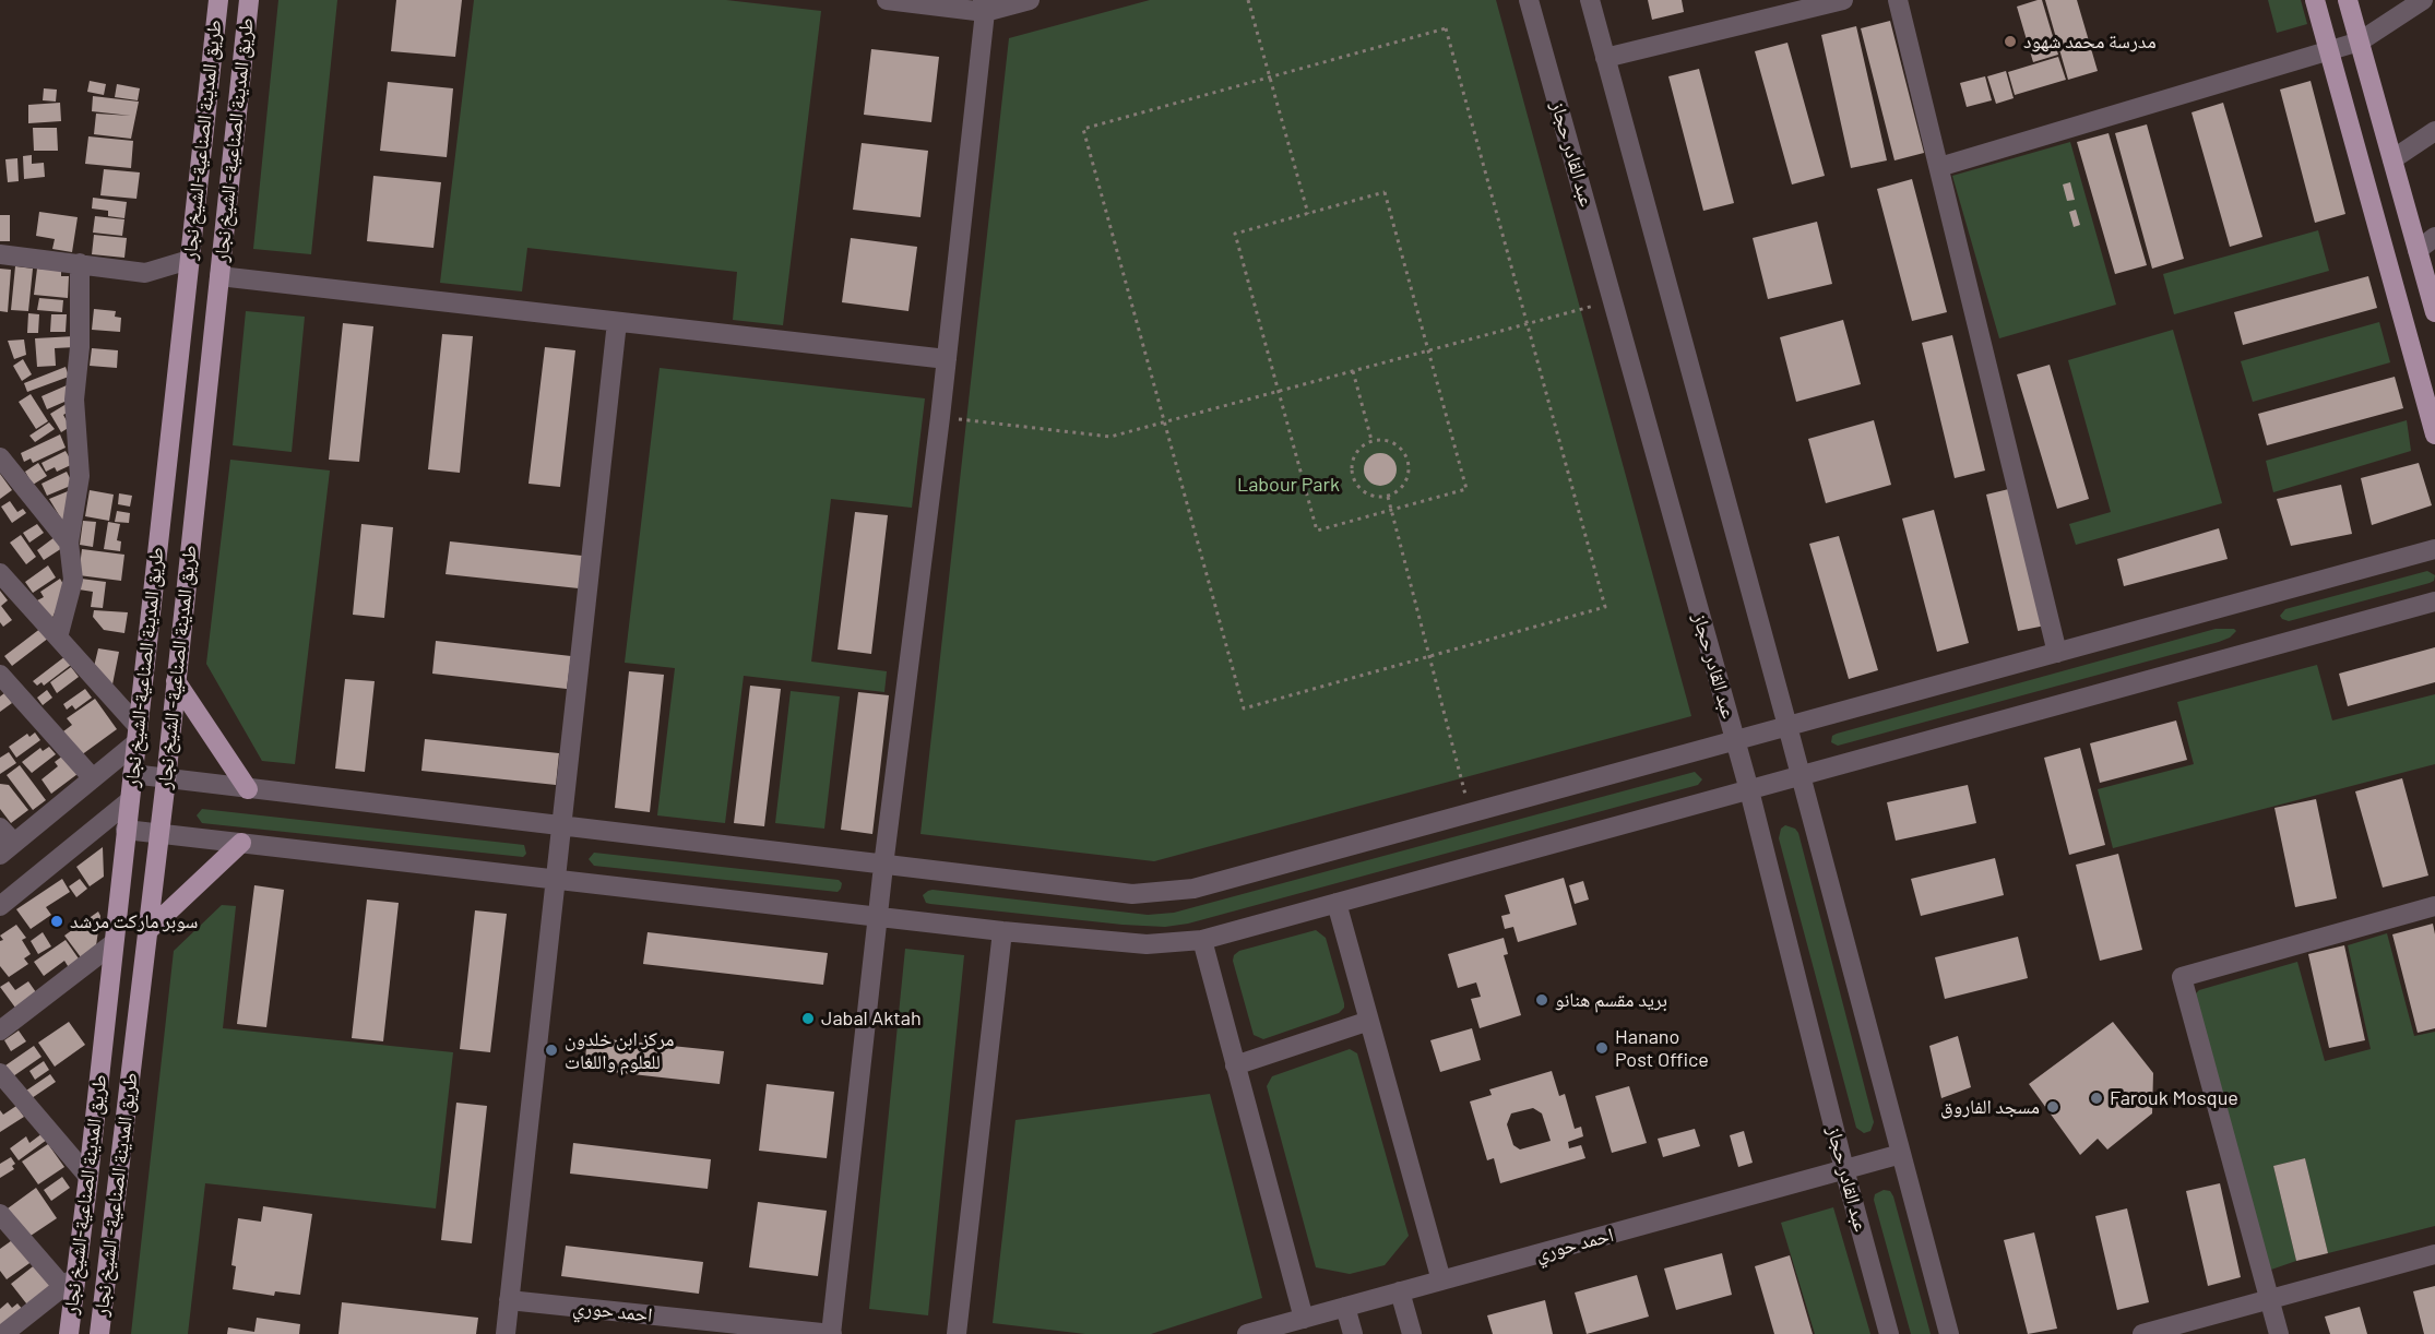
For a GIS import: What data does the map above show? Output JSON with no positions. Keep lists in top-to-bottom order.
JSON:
{
  "streets": {
    "main road": ["طريق المدينة الصناعية-الشيخ نجار", "طريق المدينة الصناعية- الشيخ نجار"],
    "street": ["عبد القادر حجاز", "احمد حوري"]
  },
  "crossings": [
    ["عبد القادر حجاز", "احمد حوري"]
  ],
  "parks": ["Labour Park"],
  "places": [
    "مدرسة محمد شهود",
    "سوبر ماركت مرشد",
    "بريد مقسم هنانو",
    "Jabal Aktah",
    "Hanano Post Office",
    "مركز ابن خلدون للعلوم واللغات",
    "Farouk Mosque",
    "مسجد الفاروق"
  ]
}
